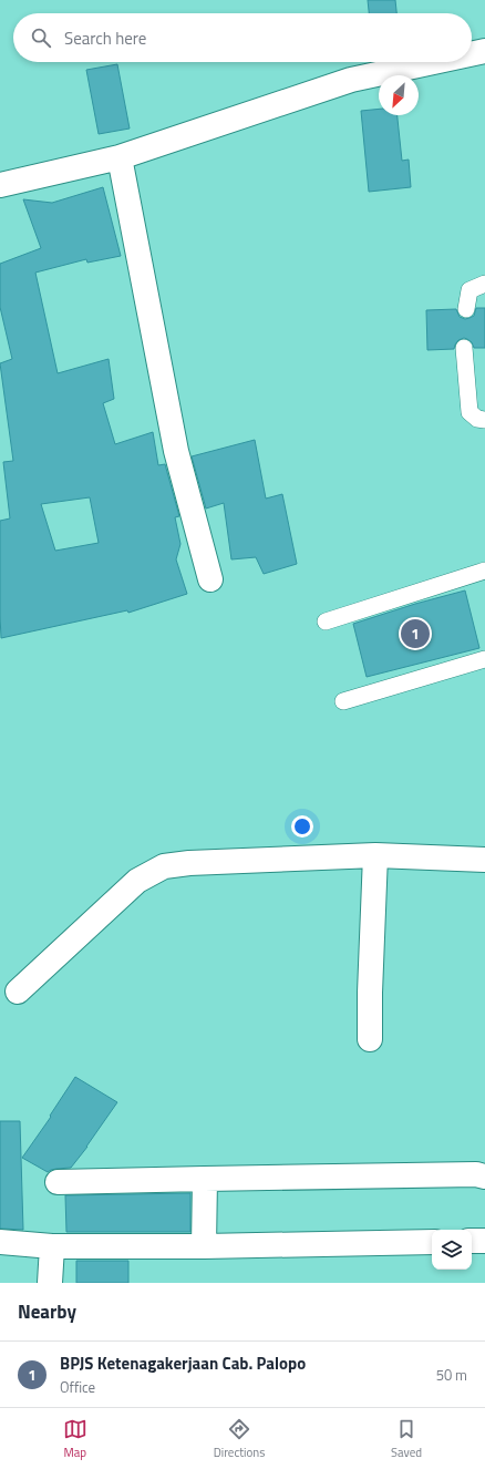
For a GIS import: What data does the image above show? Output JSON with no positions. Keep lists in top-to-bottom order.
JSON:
{
  "north": "bottom left",
  "page": {
    "search": "Search here",
    "pins": "1",
    "heading": "Nearby",
    "list": [
      {
        "mark": "1",
        "name": "BPJS Ketenagakerjaan Cab. Palopo",
        "note": "Office",
        "value": "50 m"
      }
    ],
    "nav": ["Map", "Directions", "Saved"]
  }
}
